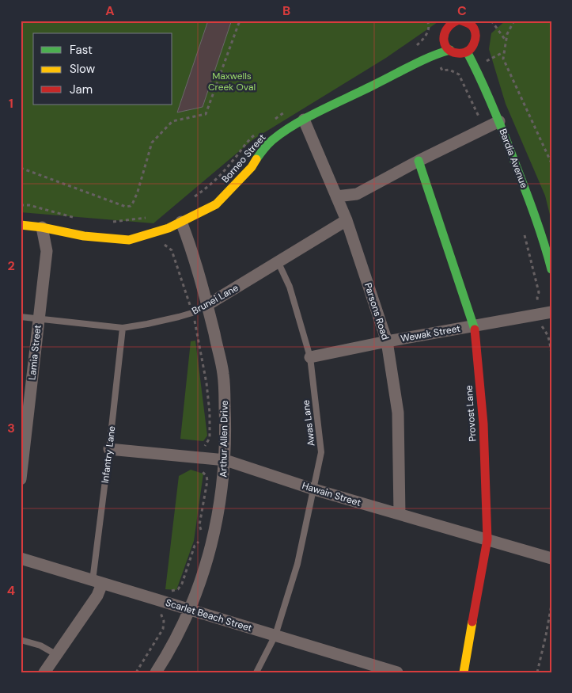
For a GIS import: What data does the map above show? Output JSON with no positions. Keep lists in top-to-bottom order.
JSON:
{
  "streets": {
    "street": [
      "Borneo Street",
      "Bardia Avenue",
      "Brunei Lane",
      "Parsons Road",
      "Wewak Street",
      "Lamia Street",
      "Provost Lane",
      "Arthur Allen Drive",
      "Infantry Lane",
      "Hawain Street",
      "Scarlet Beach Street"
    ],
    "lane": ["Awas Lane"]
  },
  "crossings": [
    ["Borneo Street", "Parsons Road"],
    ["Borneo Street", "Lamia Street"],
    ["Borneo Street", "Arthur Allen Drive"],
    ["Brunei Lane", "Parsons Road"],
    ["Brunei Lane", "Lamia Street"],
    ["Brunei Lane", "Awas Lane"],
    ["Brunei Lane", "Arthur Allen Drive"],
    ["Brunei Lane", "Infantry Lane"],
    ["Parsons Road", "Wewak Street"],
    ["Parsons Road", "Hawain Street"],
    ["Wewak Street", "Provost Lane"],
    ["Wewak Street", "Awas Lane"],
    ["Provost Lane", "Hawain Street"],
    ["Awas Lane", "Hawain Street"],
    ["Awas Lane", "Scarlet Beach Street"],
    ["Arthur Allen Drive", "Hawain Street"],
    ["Arthur Allen Drive", "Scarlet Beach Street"],
    ["Infantry Lane", "Hawain Street"],
    ["Infantry Lane", "Scarlet Beach Street"]
  ],
  "parks": ["Maxwells Creek Oval"],
  "legend": ["Fast", "Slow", "Jam"],
  "grid": {
    "columns": ["A", "B", "C"],
    "rows": [
      "1",
      "2",
      "3",
      "4"
    ]
  }
}
